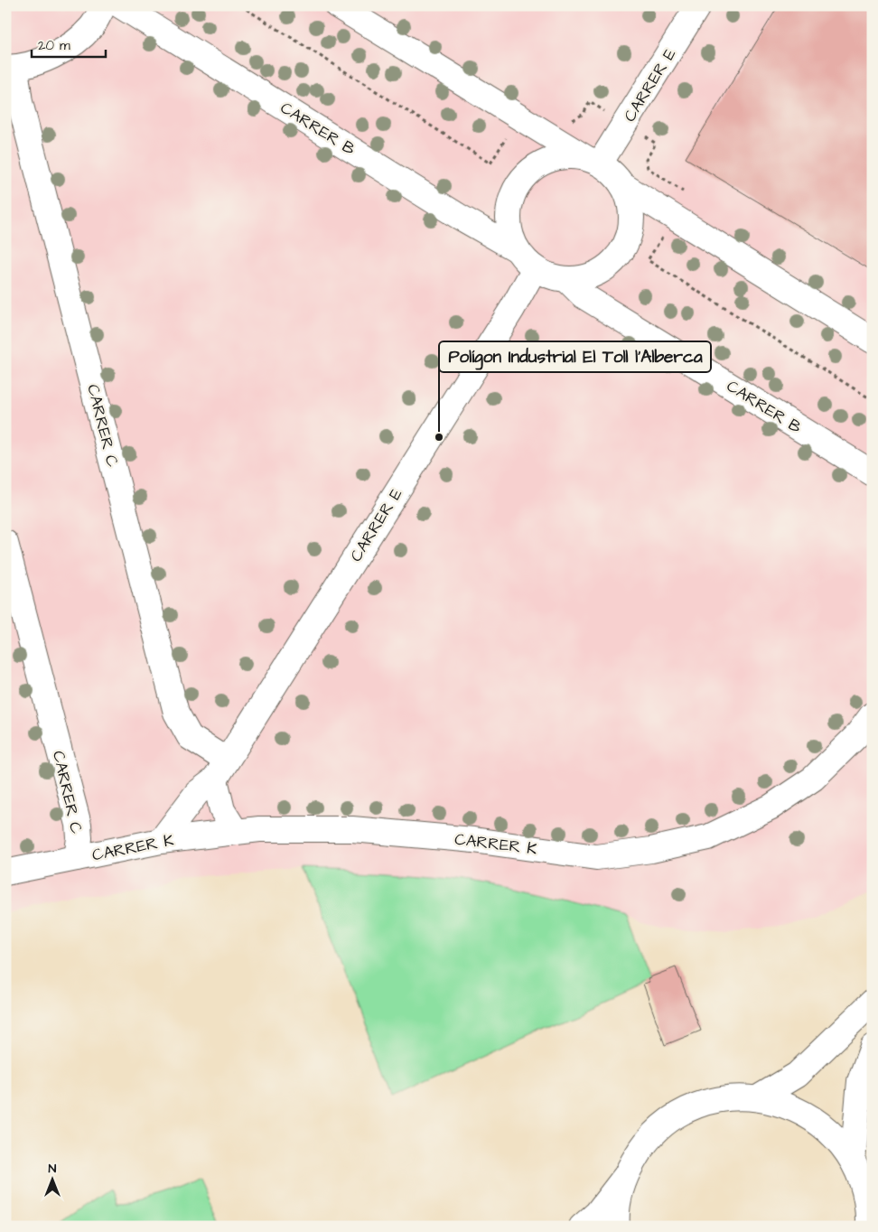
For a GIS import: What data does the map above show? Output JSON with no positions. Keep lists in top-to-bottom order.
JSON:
{
  "streets": {
    "main road": [
      "CARRER E",
      "CARRER B",
      "CARRER C",
      "CARRER K"
    ]
  },
  "crossings": [
    ["CARRER E", "CARRER B"],
    ["CARRER E", "CARRER C"],
    ["CARRER E", "CARRER K"],
    ["CARRER C", "CARRER K"]
  ],
  "places": ["Polígon Industrial El Toll l'Alberca"],
  "scale_bar": "20 m",
  "north": "top"
}
